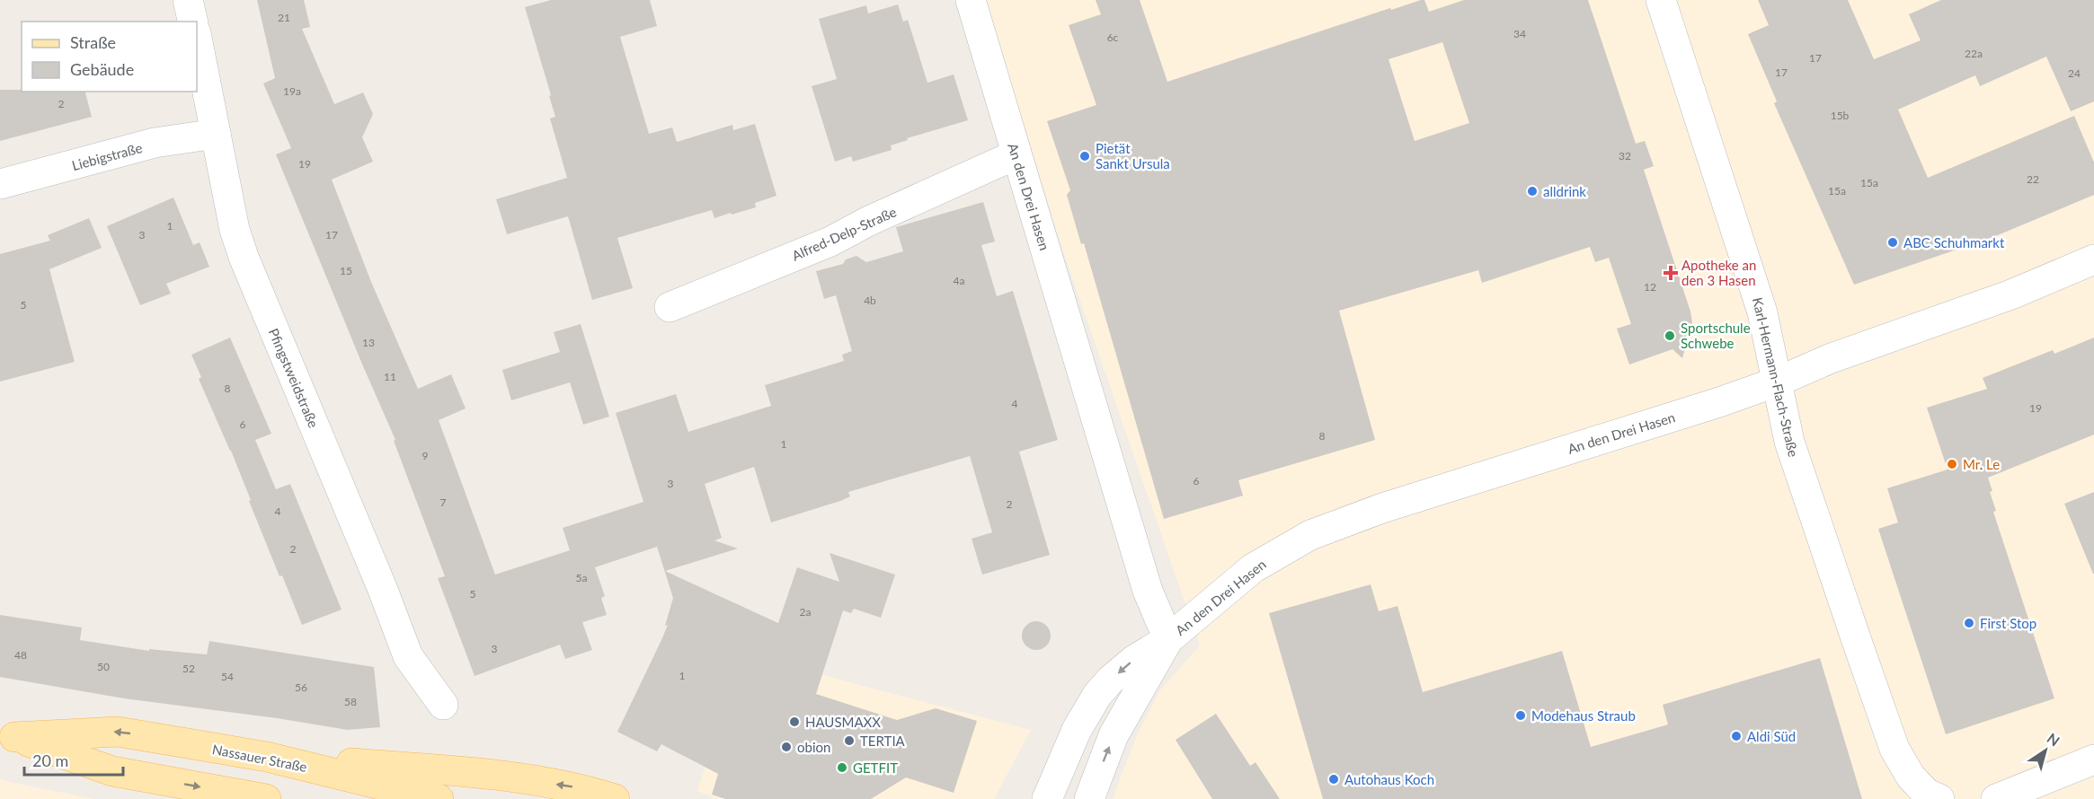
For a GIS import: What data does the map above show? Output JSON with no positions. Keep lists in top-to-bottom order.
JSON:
{
  "streets": {
    "main road": ["Nassauer Straße"],
    "street": [
      "Liebigstraße",
      "An den Drei Hasen",
      "Alfred-Delp-Straße",
      "Karl-Hermann-Flach-Straße",
      "Pfingstweidstraße"
    ]
  },
  "crossings": [
    ["Liebigstraße", "Pfingstweidstraße"],
    ["An den Drei Hasen", "Alfred-Delp-Straße"],
    ["An den Drei Hasen", "Karl-Hermann-Flach-Straße"]
  ],
  "places": {
    "other": [
      "Pietät Sankt Ursula",
      "alldrink",
      "ABC Schuhmarkt",
      "Sportschule Schwebe",
      "Mr. Le",
      "First Stop",
      "Modehaus Straub",
      "HAUSMAXX",
      "Aldi Süd",
      "TERTIA",
      "obion",
      "GETFIT",
      "Autohaus Koch"
    ],
    "health": ["Apotheke an den 3 Hasen"]
  },
  "house_numbers": [
    "21",
    "34",
    "6c",
    "22a",
    "17",
    "17",
    "24",
    "19a",
    "2",
    "15b",
    "32",
    "19",
    "22",
    "15a",
    "15a",
    "1",
    "3",
    "17",
    "15",
    "4a",
    "12",
    "4b",
    "5",
    "13",
    "11",
    "8",
    "4",
    "19",
    "6",
    "8",
    "1",
    "9",
    "6",
    "3",
    "7",
    "2",
    "4",
    "2",
    "5a",
    "5",
    "2a",
    "3",
    "48",
    "50",
    "52",
    "1",
    "54",
    "56",
    "58"
  ],
  "legend": ["Straße", "Gebäude"],
  "scale_bar": "20 m",
  "north": "top right"
}
